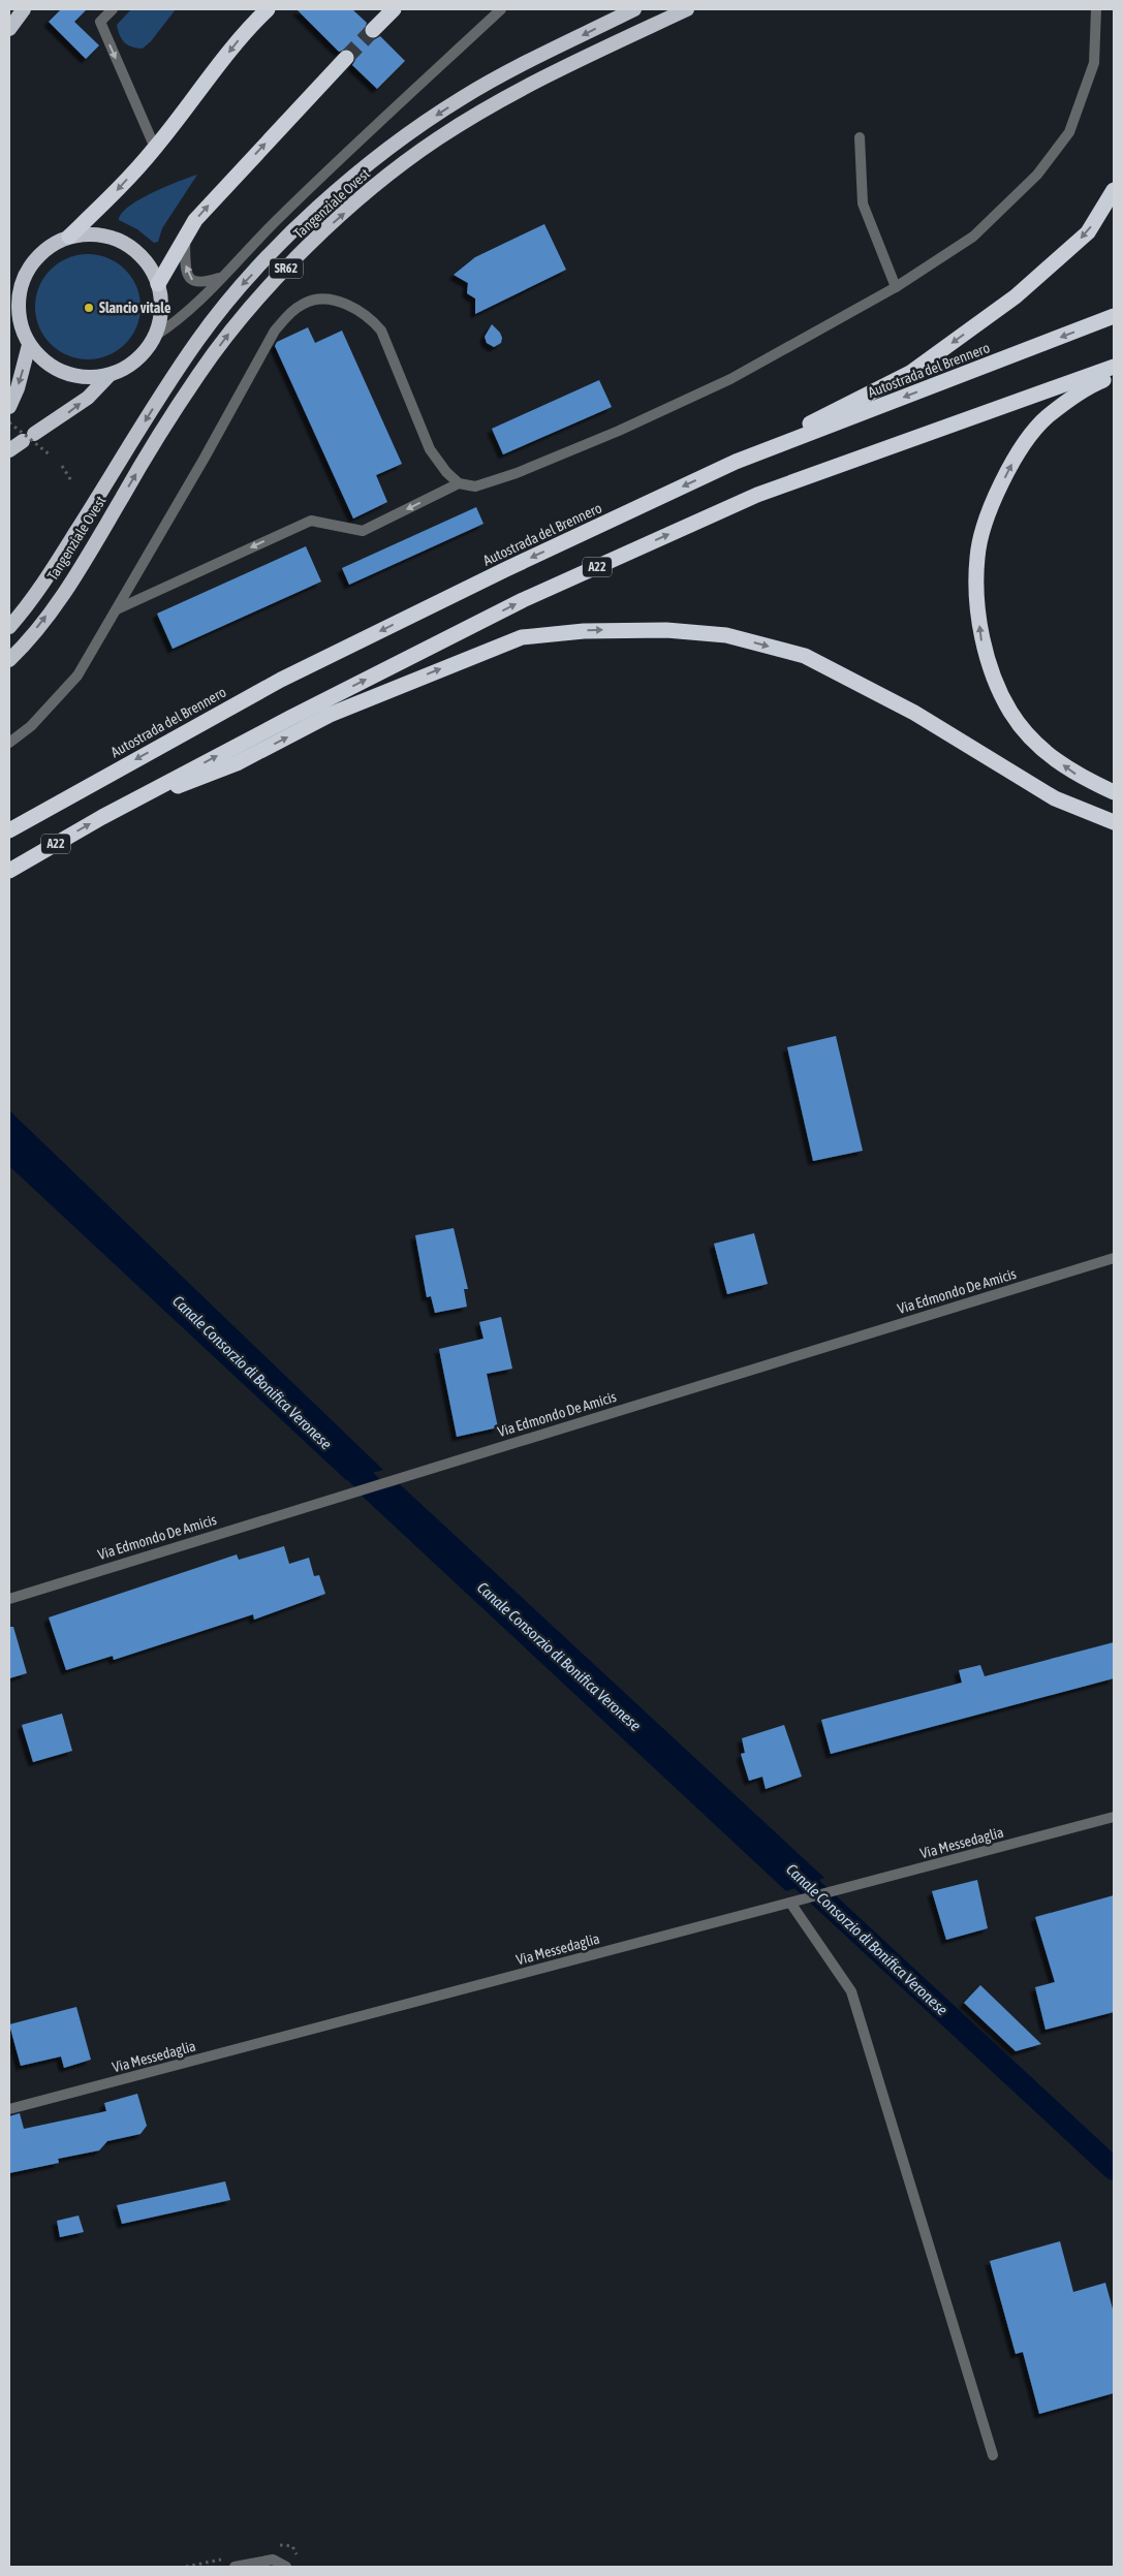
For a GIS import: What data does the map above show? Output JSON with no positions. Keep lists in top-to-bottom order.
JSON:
{
  "streets": {
    "highway": [
      "Tangenziale Ovest",
      "SR62",
      "Autostrada del Brennero",
      "A22"
    ],
    "street": ["Via Edmondo De Amicis", "Via Messedaglia"]
  },
  "water": ["Canale Consorzio di Bonifica Veronese"],
  "places": ["Slancio vitale"]
}
